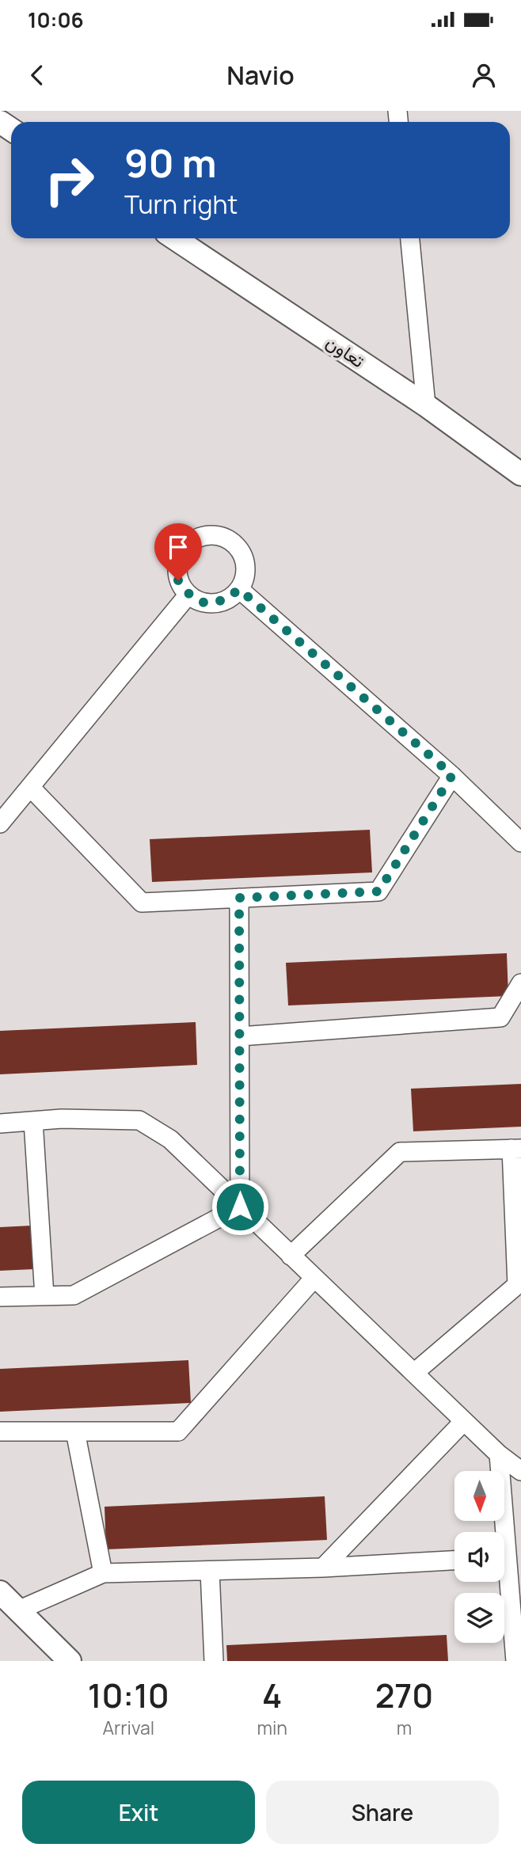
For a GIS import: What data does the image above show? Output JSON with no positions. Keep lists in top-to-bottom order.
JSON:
{
  "streets": {
    "street": ["تعاون"]
  },
  "north": "bottom",
  "page": {
    "status": "10:06",
    "header": "Navio",
    "turn": ["90 m", "Turn right"],
    "eta": [
      "10:10",
      "Arrival",
      "4",
      "min",
      "270",
      "m"
    ],
    "buttons": ["Exit", "Share"]
  }
}
